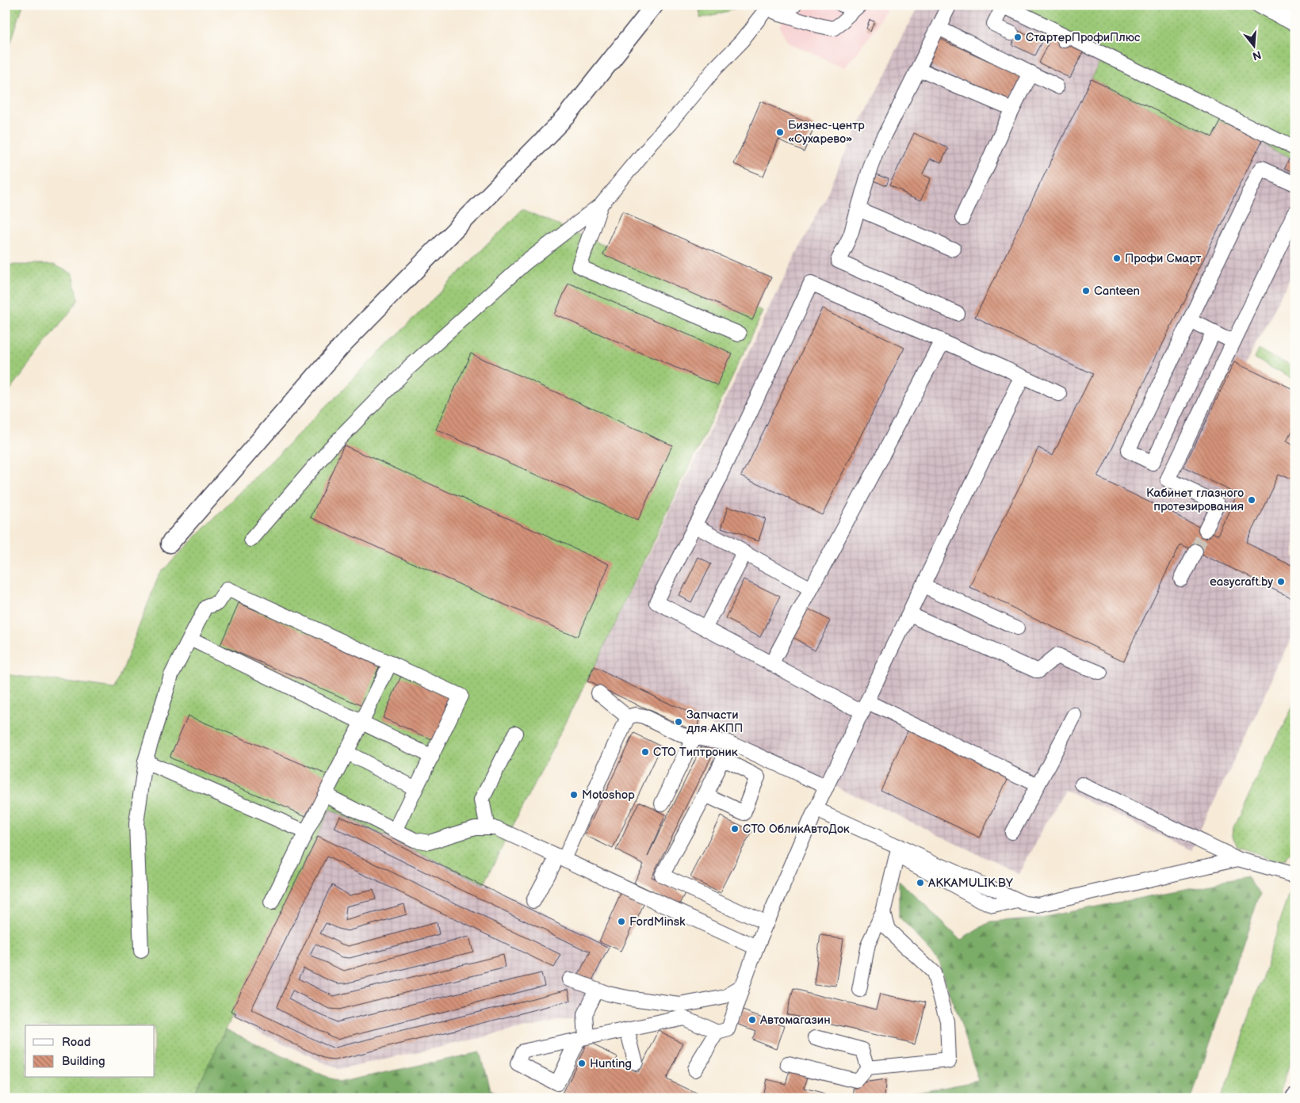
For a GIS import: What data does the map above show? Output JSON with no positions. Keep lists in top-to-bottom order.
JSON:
{
  "places": [
    "СтартерПрофиПлюс",
    "Бизнес-центр «Сухарево»",
    "Профи Смарт",
    "Canteen",
    "Кабинет глазного протезирования",
    "easycraft.by",
    "Запчасти для АКПП",
    "СТО Типтроник",
    "Motoshop",
    "СТО ОбликАвтоДок",
    "AKKAMULIK.BY",
    "FordMinsk",
    "Автомагазин",
    "Hunting"
  ],
  "legend": ["Road", "Building"],
  "north": "bottom"
}
